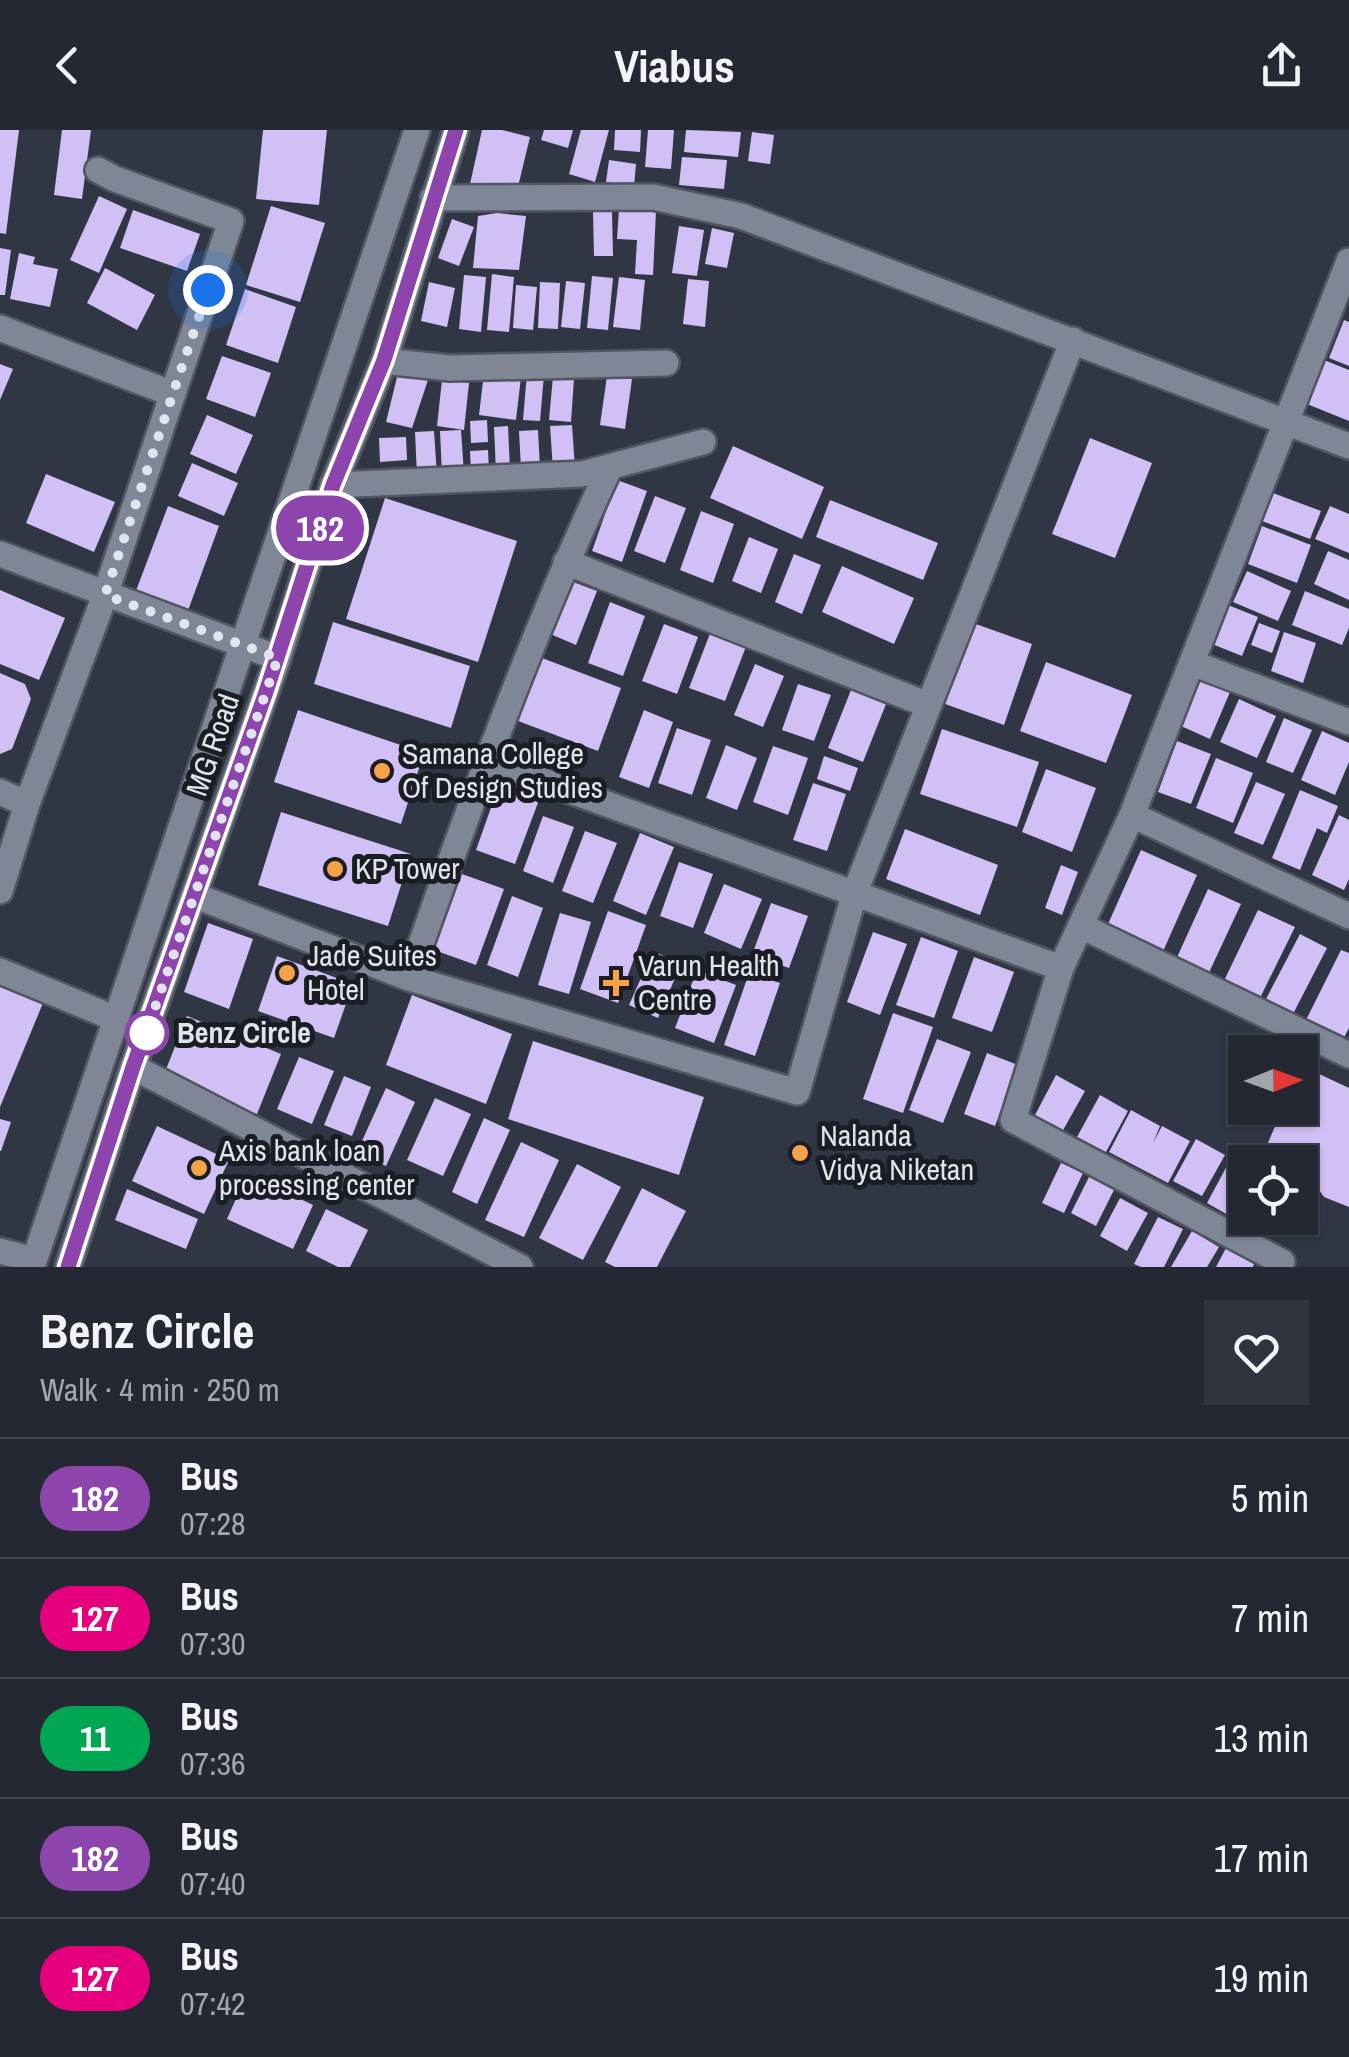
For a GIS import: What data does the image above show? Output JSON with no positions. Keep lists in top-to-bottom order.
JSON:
{
  "streets": {
    "street": ["MG Road"]
  },
  "places": {
    "other": [
      "Samana College Of Design Studies",
      "KP Tower",
      "Jade Suites Hotel",
      "Benz Circle",
      "Nalanda Vidya Niketan",
      "Axis bank loan processing center"
    ],
    "health": ["Varun Health Centre"]
  },
  "lines": ["bus line 182"],
  "north": "right",
  "page": {
    "header": "Viabus",
    "on_map": "182",
    "heading": ["Benz Circle", "Walk · 4 min · 250 m"],
    "list": [
      {
        "mark": "182",
        "name": "Bus",
        "note": "07:28",
        "value": "5 min"
      },
      {
        "mark": "127",
        "name": "Bus",
        "note": "07:30",
        "value": "7 min"
      },
      {
        "mark": "11",
        "name": "Bus",
        "note": "07:36",
        "value": "13 min"
      },
      {
        "mark": "182",
        "name": "Bus",
        "note": "07:40",
        "value": "17 min"
      },
      {
        "mark": "127",
        "name": "Bus",
        "note": "07:42",
        "value": "19 min"
      }
    ]
  }
}
